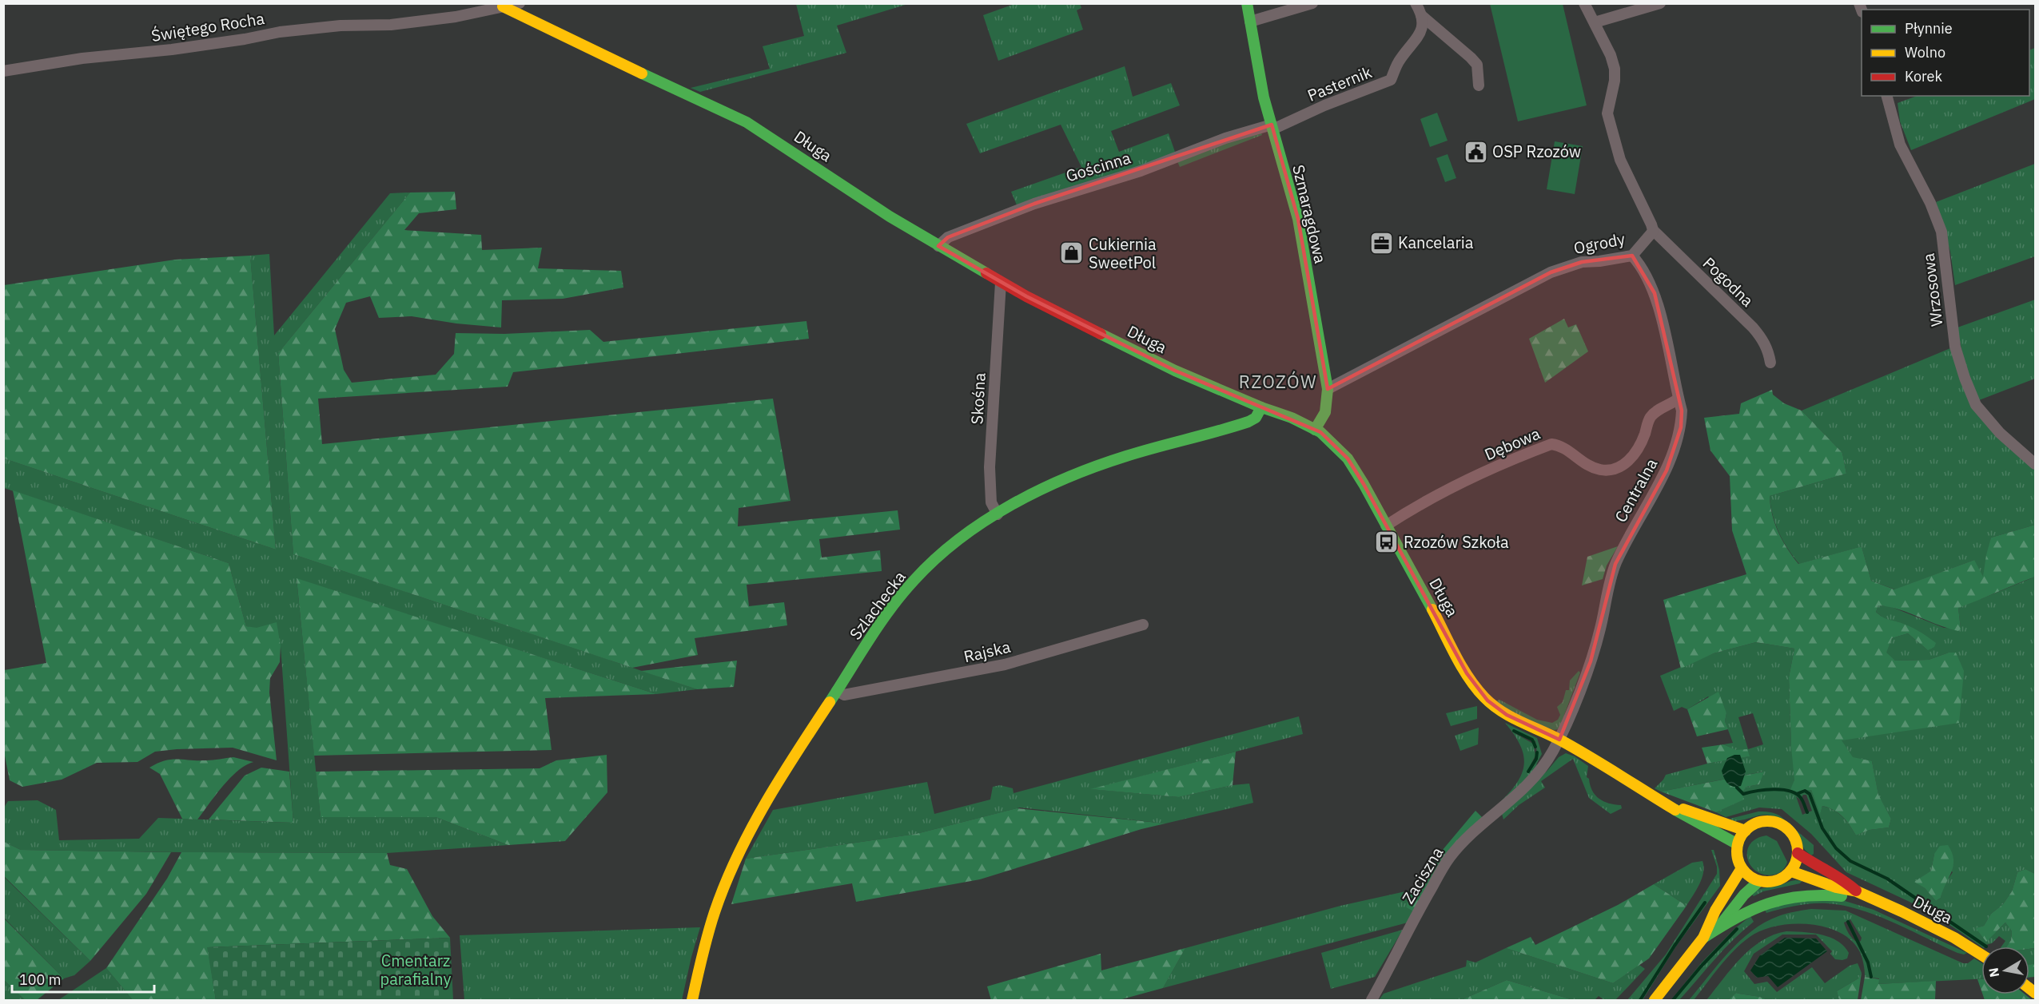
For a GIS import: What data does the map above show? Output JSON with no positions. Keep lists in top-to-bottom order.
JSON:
{
  "streets": {
    "street": [
      "Świętego Rocha",
      "Pasternik",
      "Długa",
      "Gościnna",
      "Szmaragdowa",
      "Ogrody",
      "Pogodna",
      "Wrzosowa",
      "Skośna",
      "Dębowa",
      "Centralna",
      "Szlachecka",
      "Rajska",
      "Zaciszna"
    ]
  },
  "crossings": [
    ["Świętego Rocha", "Długa"],
    ["Pasternik", "Gościnna"],
    ["Pasternik", "Szmaragdowa"],
    ["Długa", "Gościnna"],
    ["Długa", "Szmaragdowa"],
    ["Długa", "Skośna"],
    ["Długa", "Dębowa"],
    ["Długa", "Centralna"],
    ["Długa", "Szlachecka"],
    ["Długa", "Zaciszna"],
    ["Gościnna", "Szmaragdowa"],
    ["Szmaragdowa", "Ogrody"],
    ["Ogrody", "Pogodna"],
    ["Ogrody", "Centralna"],
    ["Skośna", "Szlachecka"],
    ["Dębowa", "Centralna"],
    ["Centralna", "Zaciszna"],
    ["Szlachecka", "Rajska"]
  ],
  "districts": ["RZOZÓW"],
  "parks": ["Cmentarz parafialny"],
  "places": {
    "public building": ["OSP Rzozów"],
    "office": ["Kancelaria"],
    "shop": ["Cukiernia SweetPol"],
    "bus stop": ["Rzozów Szkoła"]
  },
  "legend": ["Płynnie", "Wolno", "Korek"],
  "scale_bar": "100 m",
  "north": "left"
}
